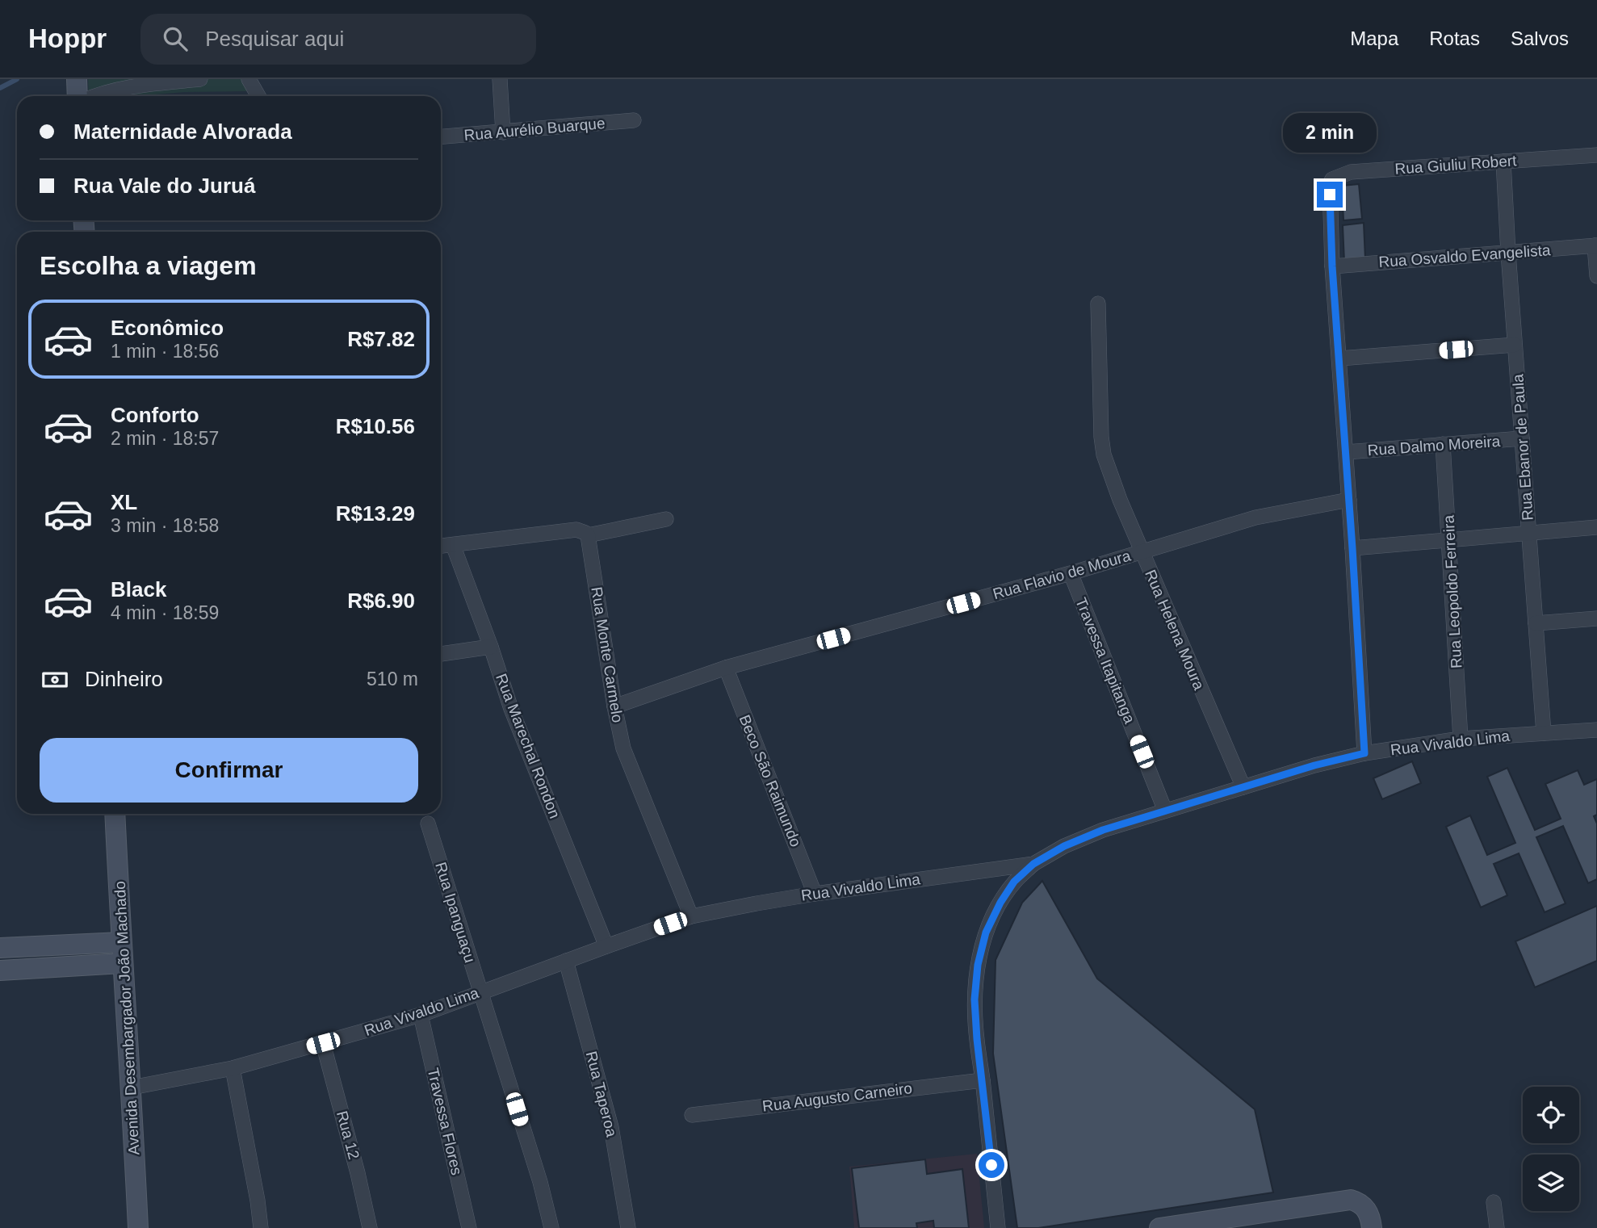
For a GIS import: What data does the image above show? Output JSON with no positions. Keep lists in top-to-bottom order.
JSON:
{
  "streets": {
    "street": [
      "Rua Aurélio Buarque",
      "Rua Giuliu Robert",
      "Rua Osvaldo Evangelista",
      "Rua Dalmo Moreira",
      "Rua Ebanor de Paula",
      "Rua Flavio de Moura",
      "Rua Leopoldo Ferreira",
      "Rua Helena Moura",
      "Rua Monte Carmelo",
      "Travessa Itapitanga",
      "Rua Vivaldo Lima",
      "Rua Marechal Rondon",
      "Beco São Raimundo",
      "Rua Ipanguaçu",
      "Avenida Desembargador João Machado",
      "Rua Taperoa",
      "Rua Augusto Carneiro",
      "Travessa Flores",
      "Rua 12"
    ]
  },
  "crossings": [
    ["Rua Giuliu Robert", "Rua Osvaldo Evangelista"],
    ["Rua Giuliu Robert", "Rua Ebanor de Paula"],
    ["Rua Osvaldo Evangelista", "Rua Ebanor de Paula"],
    ["Rua Dalmo Moreira", "Rua Ebanor de Paula"],
    ["Rua Dalmo Moreira", "Rua Leopoldo Ferreira"],
    ["Rua Ebanor de Paula", "Rua Vivaldo Lima"],
    ["Rua Flavio de Moura", "Rua Helena Moura"],
    ["Rua Flavio de Moura", "Rua Monte Carmelo"],
    ["Rua Flavio de Moura", "Travessa Itapitanga"],
    ["Rua Flavio de Moura", "Beco São Raimundo"],
    ["Rua Leopoldo Ferreira", "Rua Vivaldo Lima"],
    ["Rua Helena Moura", "Rua Vivaldo Lima"],
    ["Rua Monte Carmelo", "Rua Vivaldo Lima"],
    ["Travessa Itapitanga", "Rua Vivaldo Lima"],
    ["Rua Vivaldo Lima", "Rua Marechal Rondon"],
    ["Rua Vivaldo Lima", "Beco São Raimundo"],
    ["Rua Vivaldo Lima", "Rua Ipanguaçu"],
    ["Rua Vivaldo Lima", "Avenida Desembargador João Machado"],
    ["Rua Vivaldo Lima", "Rua Taperoa"],
    ["Rua Vivaldo Lima", "Travessa Flores"],
    ["Rua Vivaldo Lima", "Rua 12"]
  ],
  "page": {
    "header": "Hoppr",
    "search": "Pesquisar aqui",
    "nav": ["Mapa", "Rotas", "Salvos"],
    "banner": ["Maternidade Alvorada", "Rua Vale do Juruá"],
    "bubble": "2 min",
    "heading": "Escolha a viagem",
    "list": [
      {
        "name": "Econômico",
        "note": "1 min · 18:56",
        "value": "R$7.82"
      },
      {
        "name": "Conforto",
        "note": "2 min · 18:57",
        "value": "R$10.56"
      },
      {
        "name": "XL",
        "note": "3 min · 18:58",
        "value": "R$13.29"
      },
      {
        "name": "Black",
        "note": "4 min · 18:59",
        "value": "R$6.90"
      }
    ],
    "pay": ["Dinheiro", "510 m"],
    "buttons": "Confirmar"
  }
}
